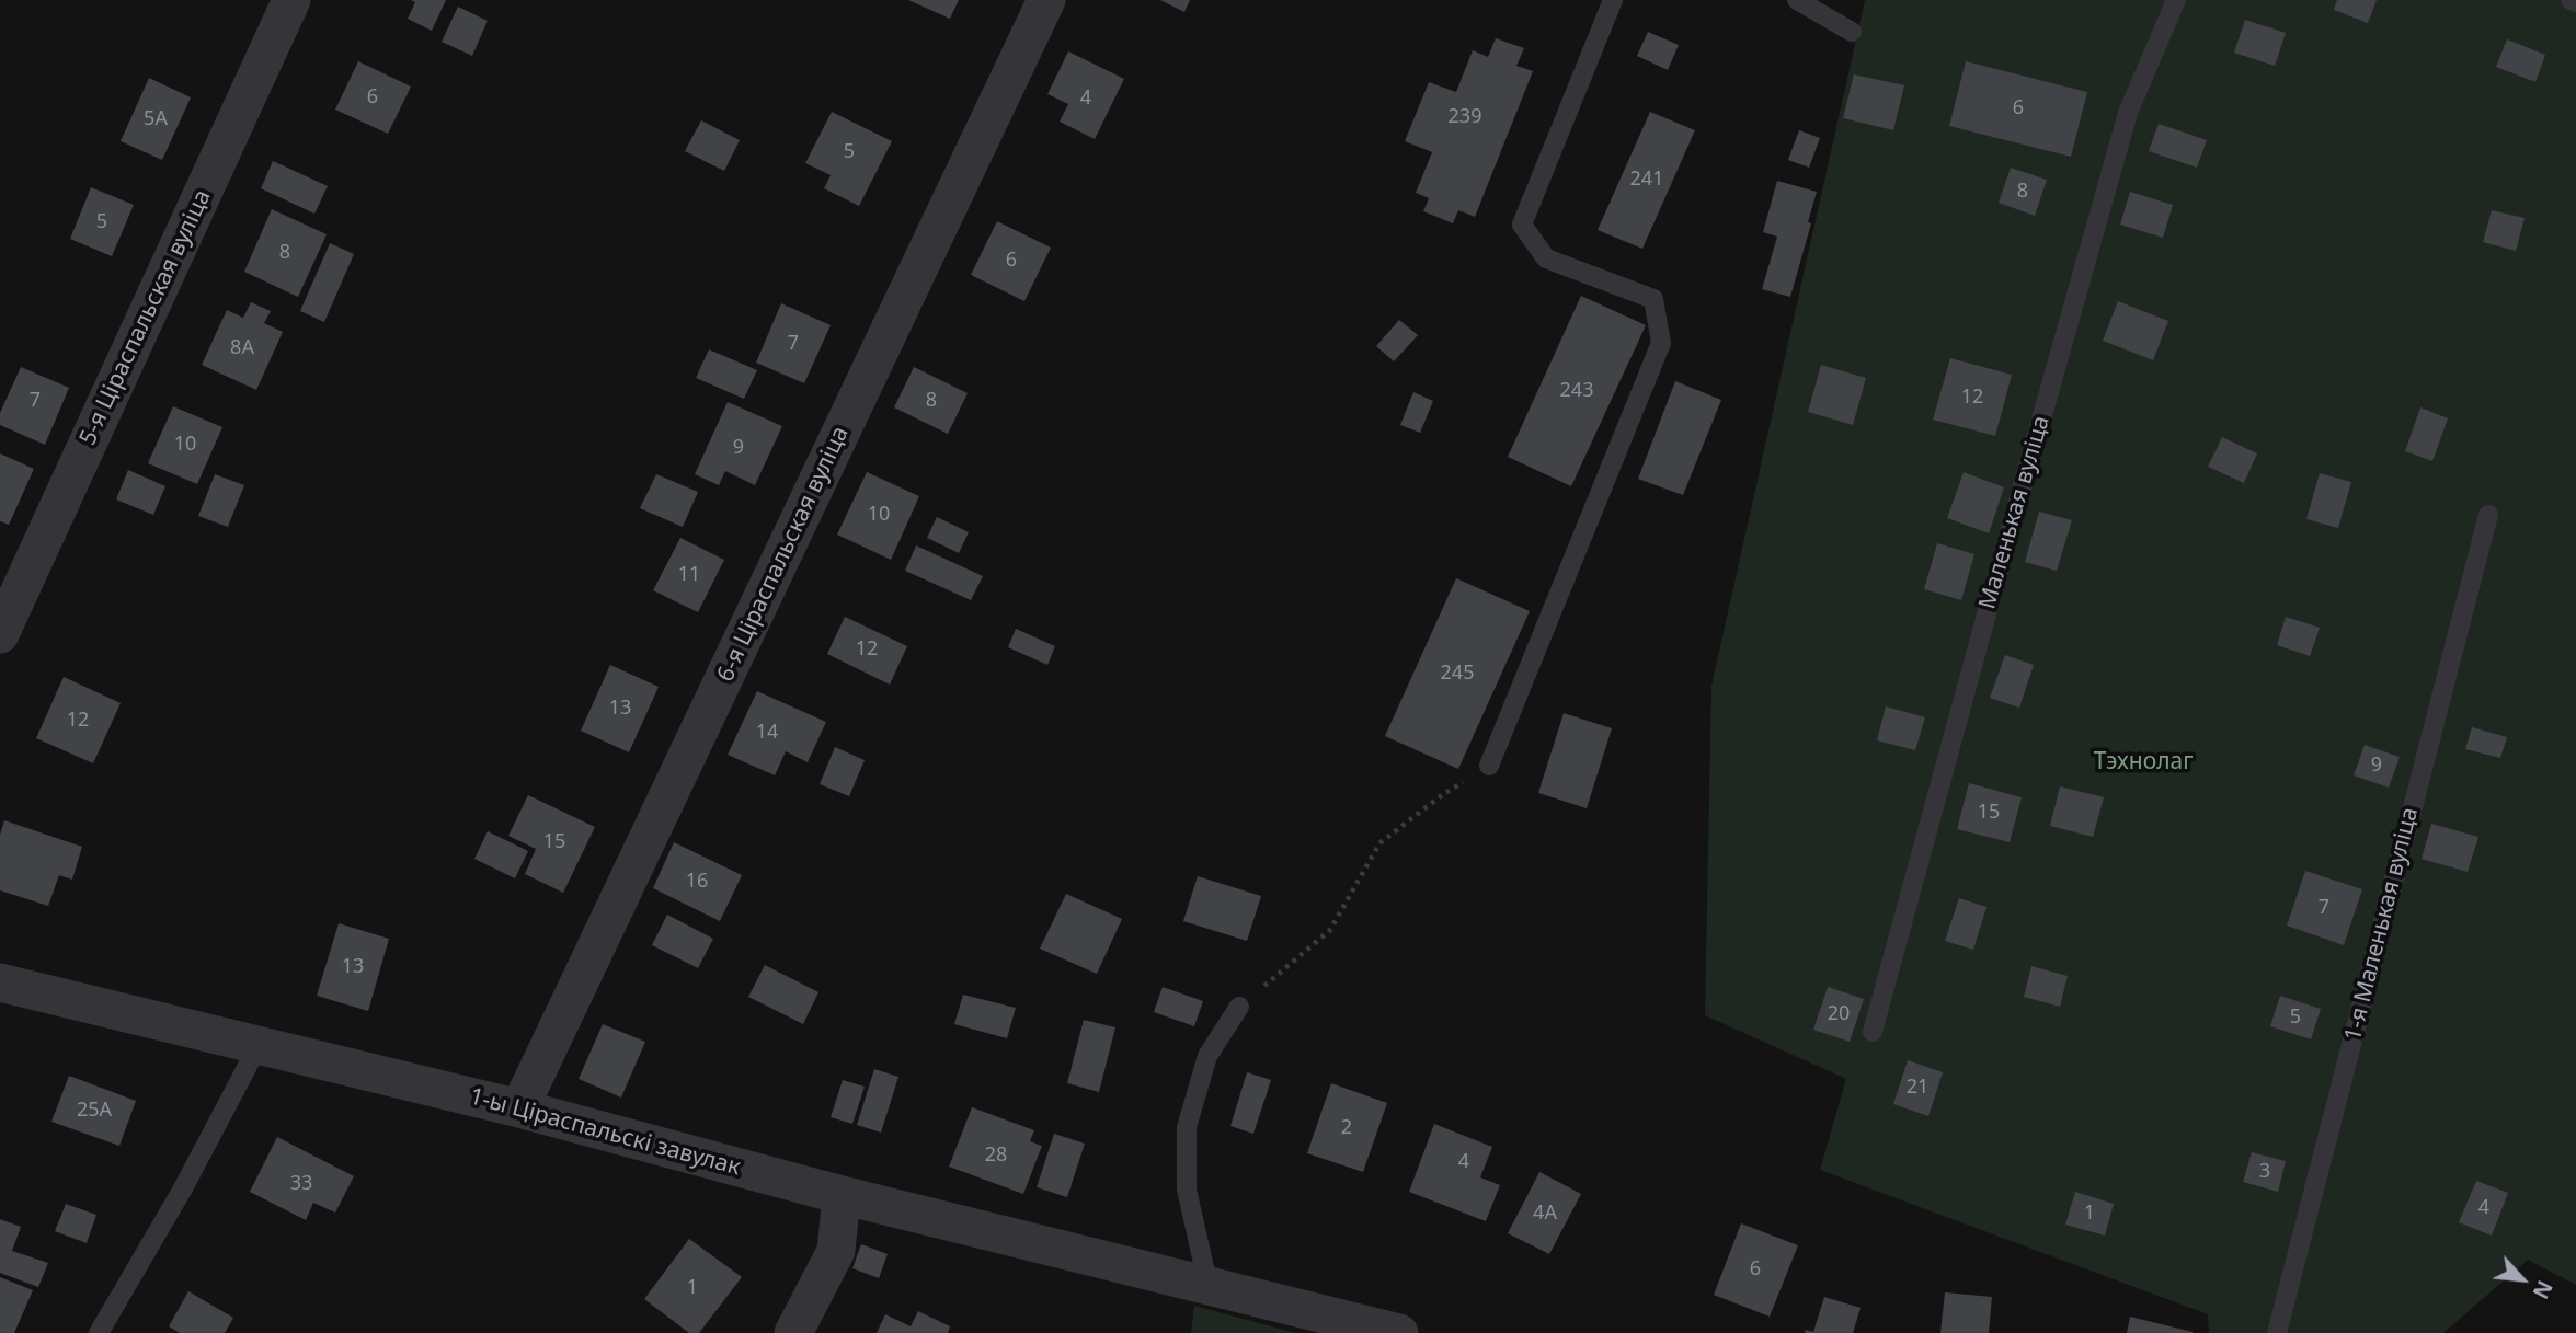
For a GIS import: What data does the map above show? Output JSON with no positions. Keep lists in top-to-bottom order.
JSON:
{
  "streets": {
    "street": ["5-я Ціраспальская вуліца", "6-я Ціраспальская вуліца", "1-ы Ціраспальскі завулак"],
    "lane": ["Маленькая вуліца", "1-я Маленькая вуліца"]
  },
  "crossings": [
    ["6-я Ціраспальская вуліца", "1-ы Ціраспальскі завулак"]
  ],
  "parks": ["Тэхнолаг"],
  "house_numbers": [
    "6",
    "4",
    "6",
    "239",
    "5А",
    "5",
    "241",
    "8",
    "5",
    "8",
    "6",
    "7",
    "8А",
    "243",
    "12",
    "7",
    "8",
    "10",
    "9",
    "10",
    "11",
    "12",
    "245",
    "13",
    "12",
    "14",
    "9",
    "15",
    "15",
    "16",
    "7",
    "13",
    "20",
    "5",
    "21",
    "25А",
    "2",
    "28",
    "4",
    "3",
    "33",
    "4",
    "4А",
    "1",
    "6",
    "1"
  ],
  "north": "bottom right"
}
